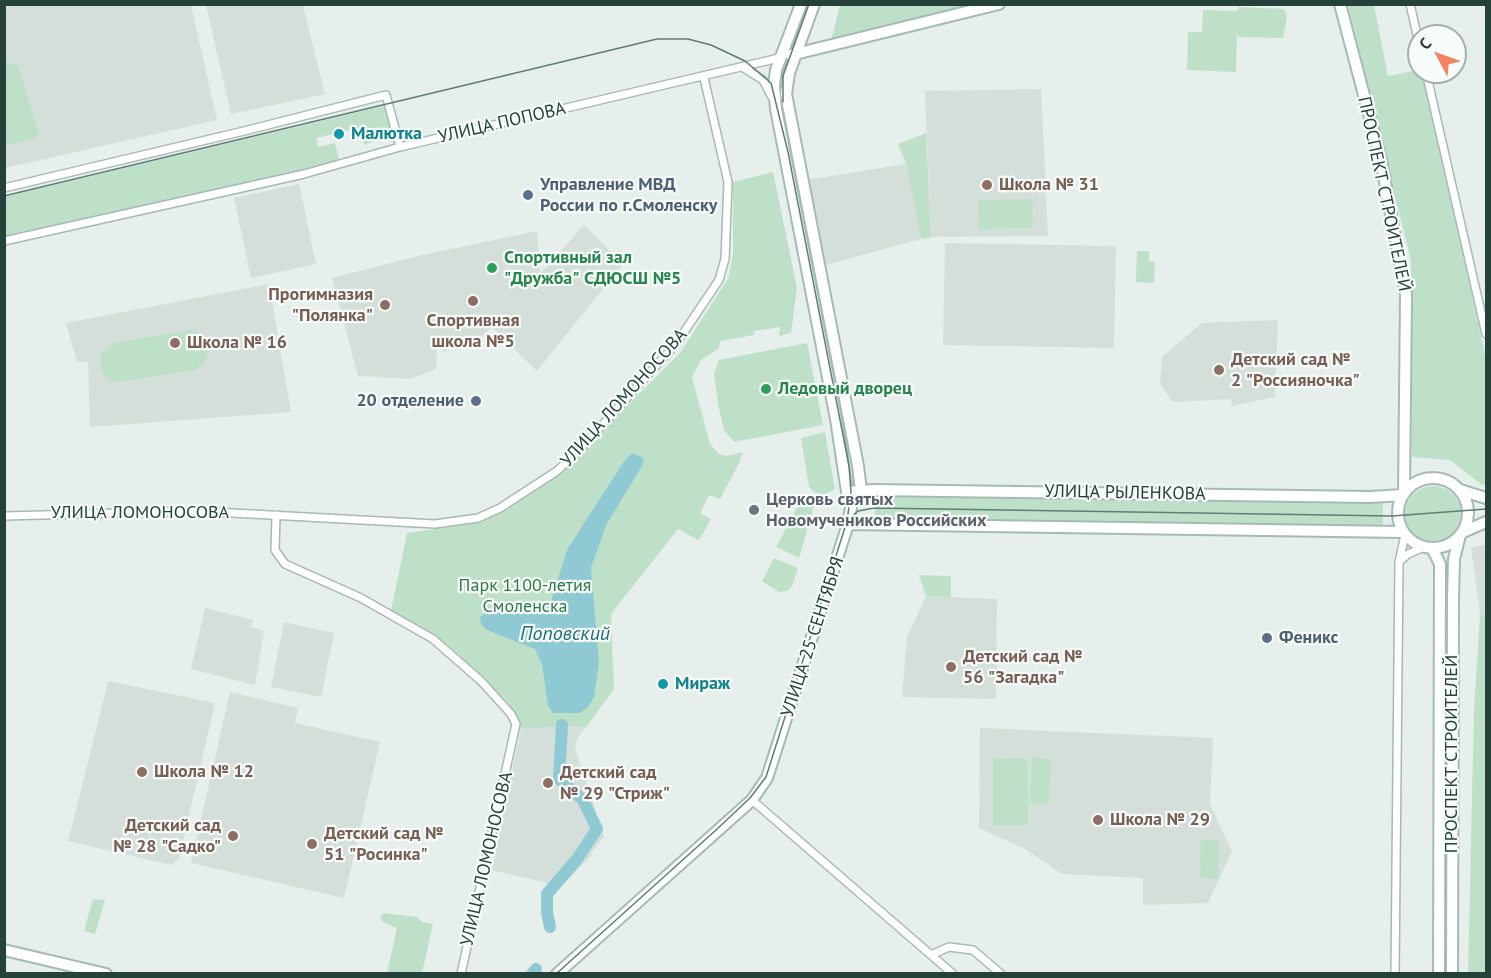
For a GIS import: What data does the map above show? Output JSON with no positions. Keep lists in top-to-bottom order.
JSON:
{
  "streets": {
    "main road": [
      "УЛИЦА ПОПОВА",
      "ПРОСПЕКТ СТРОИТЕЛЕЙ",
      "УЛИЦА РЫЛЕНКОВА",
      "УЛИЦА 25 СЕНТЯБРЯ"
    ],
    "street": ["УЛИЦА ЛОМОНОСОВА"]
  },
  "crossings": [
    ["УЛИЦА ПОПОВА", "УЛИЦА ЛОМОНОСОВА"],
    ["УЛИЦА ПОПОВА", "УЛИЦА 25 СЕНТЯБРЯ"],
    ["ПРОСПЕКТ СТРОИТЕЛЕЙ", "УЛИЦА РЫЛЕНКОВА"],
    ["УЛИЦА РЫЛЕНКОВА", "УЛИЦА 25 СЕНТЯБРЯ"]
  ],
  "water": ["Поповский"],
  "parks": ["Парк 1100-летия Смоленска"],
  "places": [
    "Малютка",
    "Школа № 31",
    "Управление МВД России по г.Смоленску",
    "Спортивный зал \"Дружба\" СДЮСШ №5",
    "Спортивная школа №5",
    "Прогимназия \"Полянка\"",
    "Школа № 16",
    "Детский сад № 2 \"Россияночка\"",
    "Ледовый дворец",
    "20 отделение",
    "Церковь святых Новомучеников Российских",
    "Феникс",
    "Детский сад № 56 \"Загадка\"",
    "Мираж",
    "Школа № 12",
    "Детский сад № 29 \"Стриж\"",
    "Школа № 29",
    "Детский сад № 28 \"Садко\"",
    "Детский сад № 51 \"Росинка\""
  ],
  "north": "top left"
}
